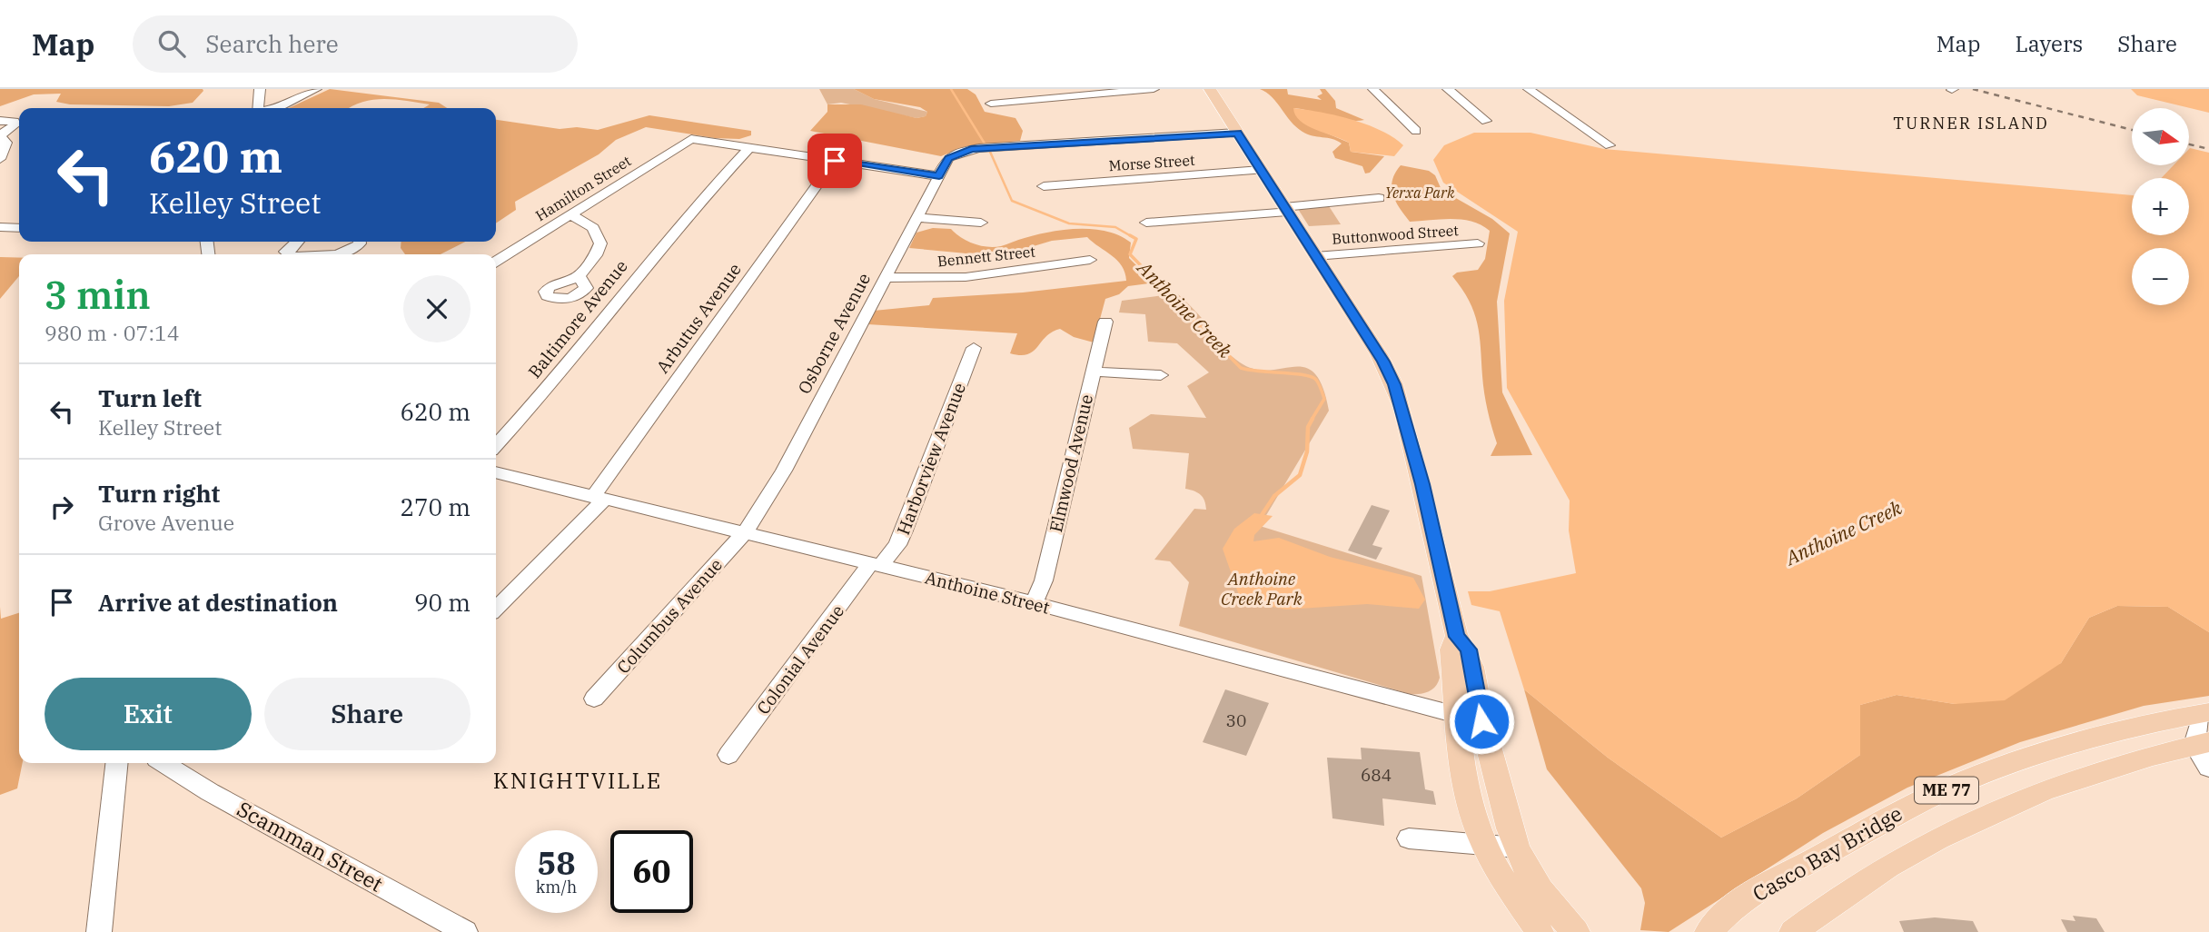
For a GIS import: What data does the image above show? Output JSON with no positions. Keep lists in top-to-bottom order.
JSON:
{
  "streets": {
    "main road": ["ME 77", "Casco Bay Bridge"],
    "street": [
      "Morse Street",
      "Hamilton Street",
      "Buttonwood Street",
      "Bennett Street",
      "Arbutus Avenue",
      "Baltimore Avenue",
      "Osborne Avenue",
      "Harborview Avenue",
      "Elmwood Avenue",
      "Anthoine Street",
      "Columbus Avenue",
      "Colonial Avenue",
      "Scamman Street"
    ]
  },
  "crossings": [
    ["Hamilton Street", "Baltimore Avenue"],
    ["Bennett Street", "Osborne Avenue"],
    ["Arbutus Avenue", "Anthoine Street"],
    ["Osborne Avenue", "Anthoine Street"],
    ["Osborne Avenue", "Columbus Avenue"],
    ["Harborview Avenue", "Anthoine Street"],
    ["Harborview Avenue", "Colonial Avenue"],
    ["Elmwood Avenue", "Anthoine Street"],
    ["Anthoine Street", "Columbus Avenue"],
    ["Anthoine Street", "Colonial Avenue"]
  ],
  "districts": ["TURNER ISLAND", "KNIGHTVILLE"],
  "water": ["Anthoine Creek"],
  "parks": ["Yerxa Park", "Anthoine Creek Park"],
  "house_numbers": ["30", "684"],
  "north": "right",
  "page": {
    "header": "Map",
    "search": "Search here",
    "nav": ["Map", "Layers", "Share"],
    "map_buttons": ["+", "−"],
    "turn": ["620 m", "Kelley Street"],
    "heading": ["3 min", "980 m · 07:14"],
    "list": [
      {
        "name": "Turn left",
        "note": "Kelley Street",
        "value": "620 m"
      },
      {
        "name": "Turn right",
        "note": "Grove Avenue",
        "value": "270 m"
      },
      {
        "name": "Arrive at destination",
        "value": "90 m"
      }
    ],
    "buttons": ["Exit", "Share"],
    "speed": "58 km/h",
    "limit": "60"
  }
}
